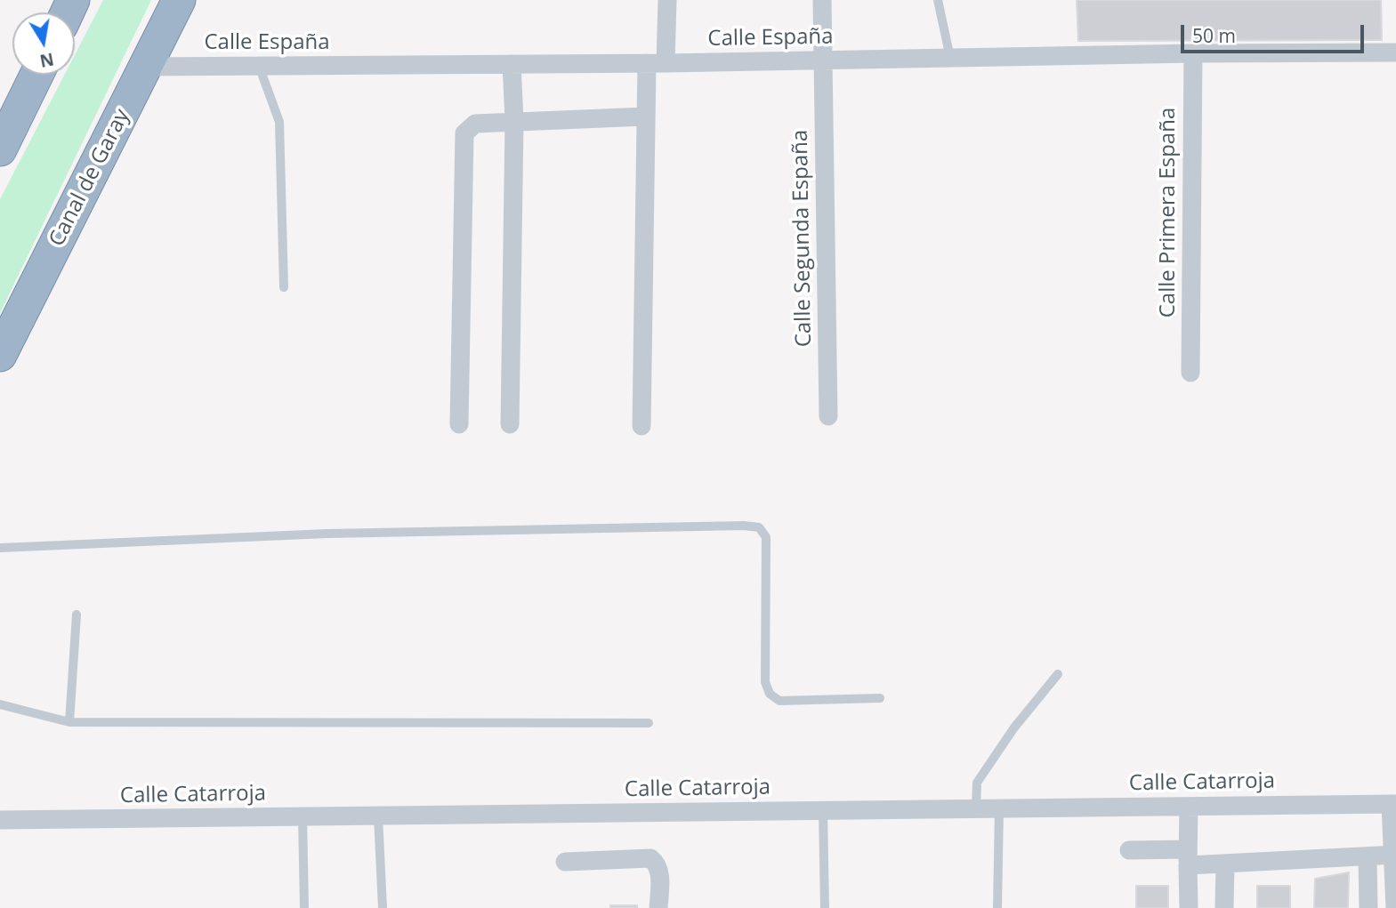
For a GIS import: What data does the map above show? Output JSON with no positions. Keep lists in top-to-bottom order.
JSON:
{
  "streets": {
    "highway": ["Canal de Garay"],
    "street": [
      "Calle España",
      "Calle Primera España",
      "Calle Segunda España",
      "Calle Catarroja"
    ]
  },
  "crossings": [
    ["Calle España", "Canal de Garay"],
    ["Calle España", "Calle Primera España"],
    ["Calle España", "Calle Segunda España"]
  ],
  "scale_bar": "50 m",
  "north": "bottom"
}
